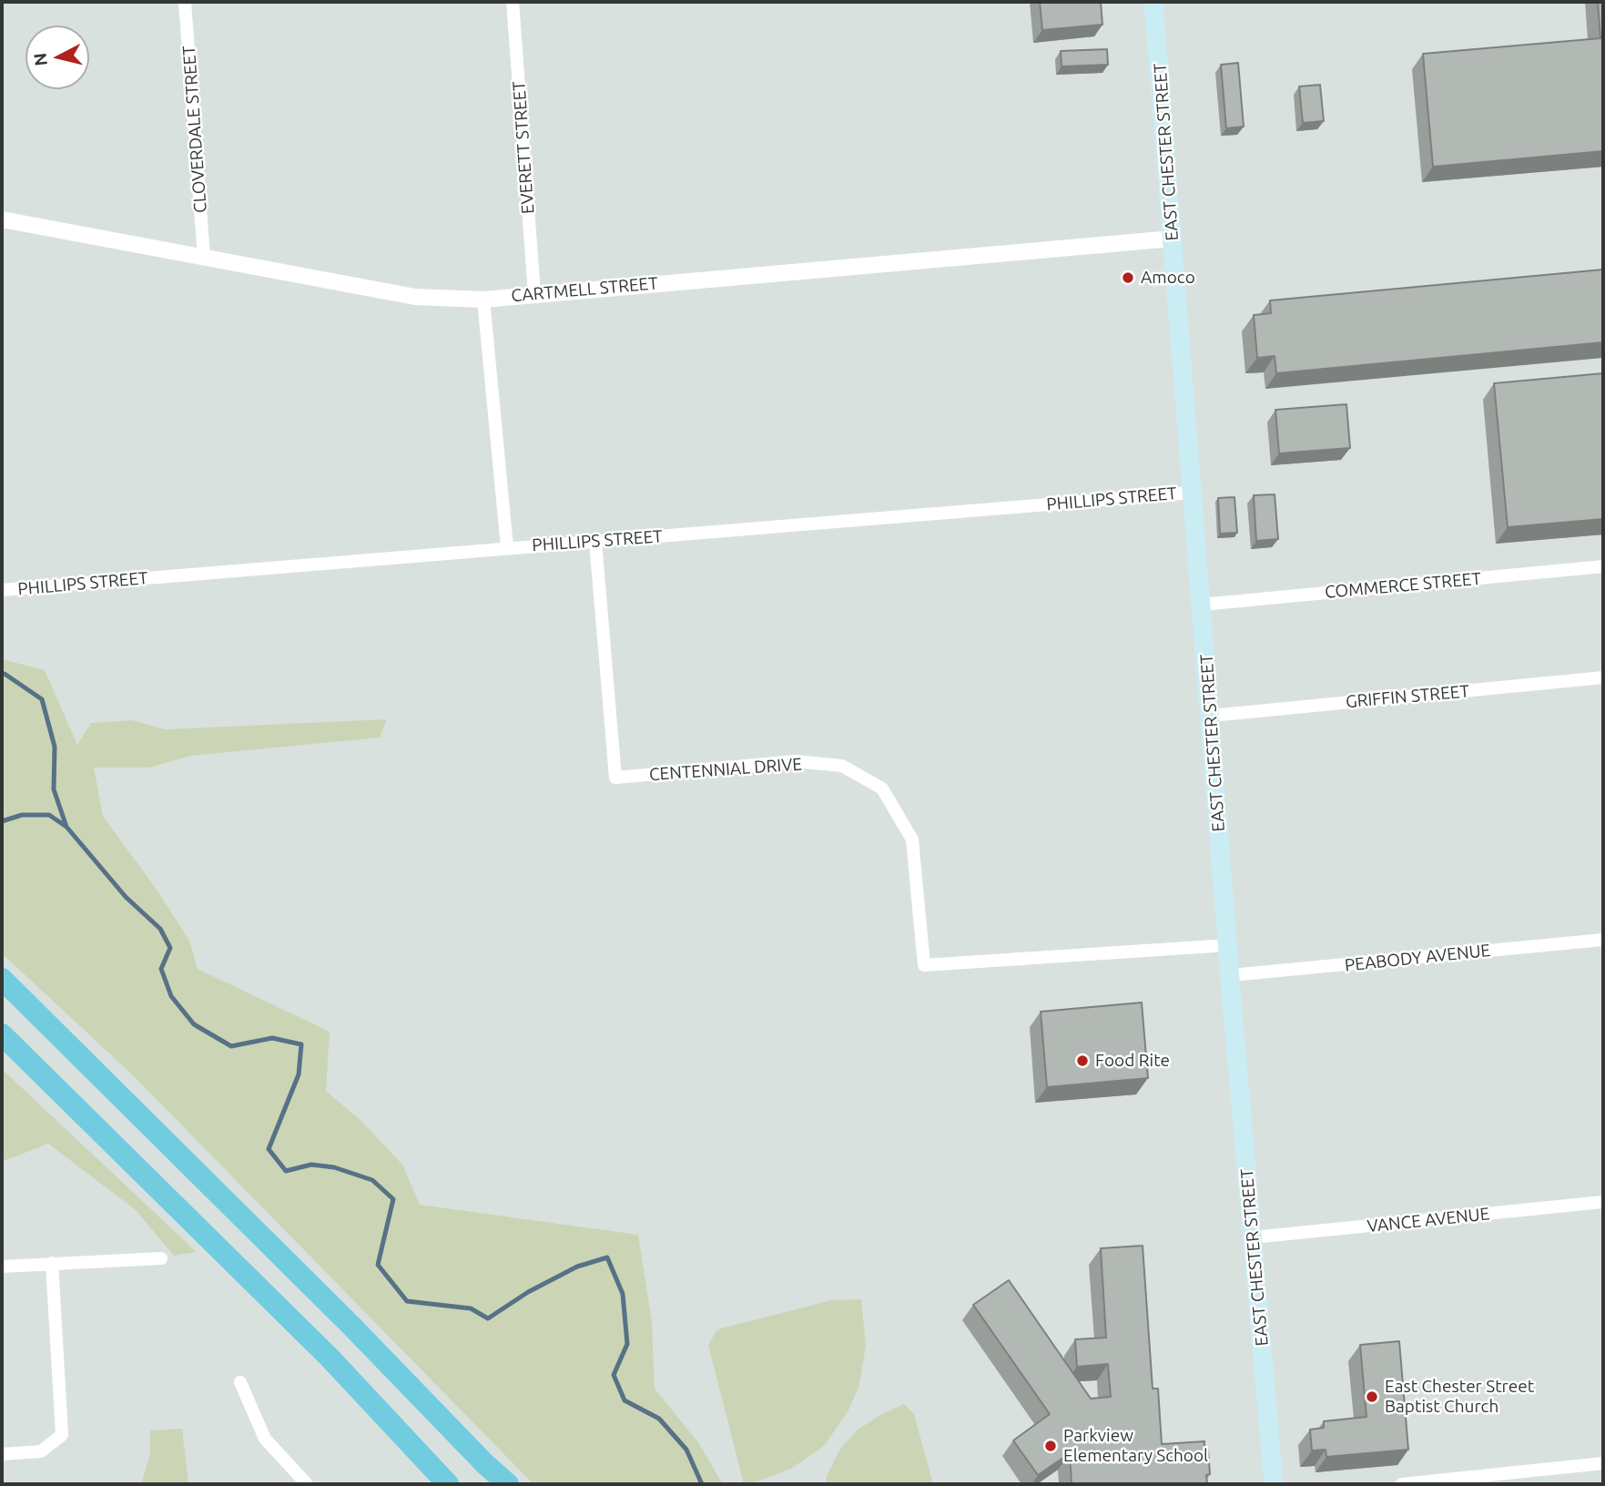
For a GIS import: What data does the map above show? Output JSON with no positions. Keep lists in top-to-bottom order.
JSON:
{
  "streets": {
    "main road": ["EAST CHESTER STREET"],
    "street": [
      "CLOVERDALE STREET",
      "EVERETT STREET",
      "CARTMELL STREET",
      "PHILLIPS STREET",
      "COMMERCE STREET",
      "GRIFFIN STREET",
      "CENTENNIAL DRIVE",
      "PEABODY AVENUE",
      "VANCE AVENUE"
    ]
  },
  "crossings": [
    ["CLOVERDALE STREET", "CARTMELL STREET"],
    ["EVERETT STREET", "CARTMELL STREET"],
    ["EAST CHESTER STREET", "CARTMELL STREET"],
    ["EAST CHESTER STREET", "PHILLIPS STREET"],
    ["EAST CHESTER STREET", "COMMERCE STREET"],
    ["EAST CHESTER STREET", "GRIFFIN STREET"],
    ["EAST CHESTER STREET", "CENTENNIAL DRIVE"],
    ["EAST CHESTER STREET", "PEABODY AVENUE"],
    ["EAST CHESTER STREET", "VANCE AVENUE"],
    ["PHILLIPS STREET", "CENTENNIAL DRIVE"]
  ],
  "places": [
    "Amoco",
    "Food Rite",
    "East Chester Street Baptist Church",
    "Parkview Elementary School"
  ],
  "north": "left"
}
